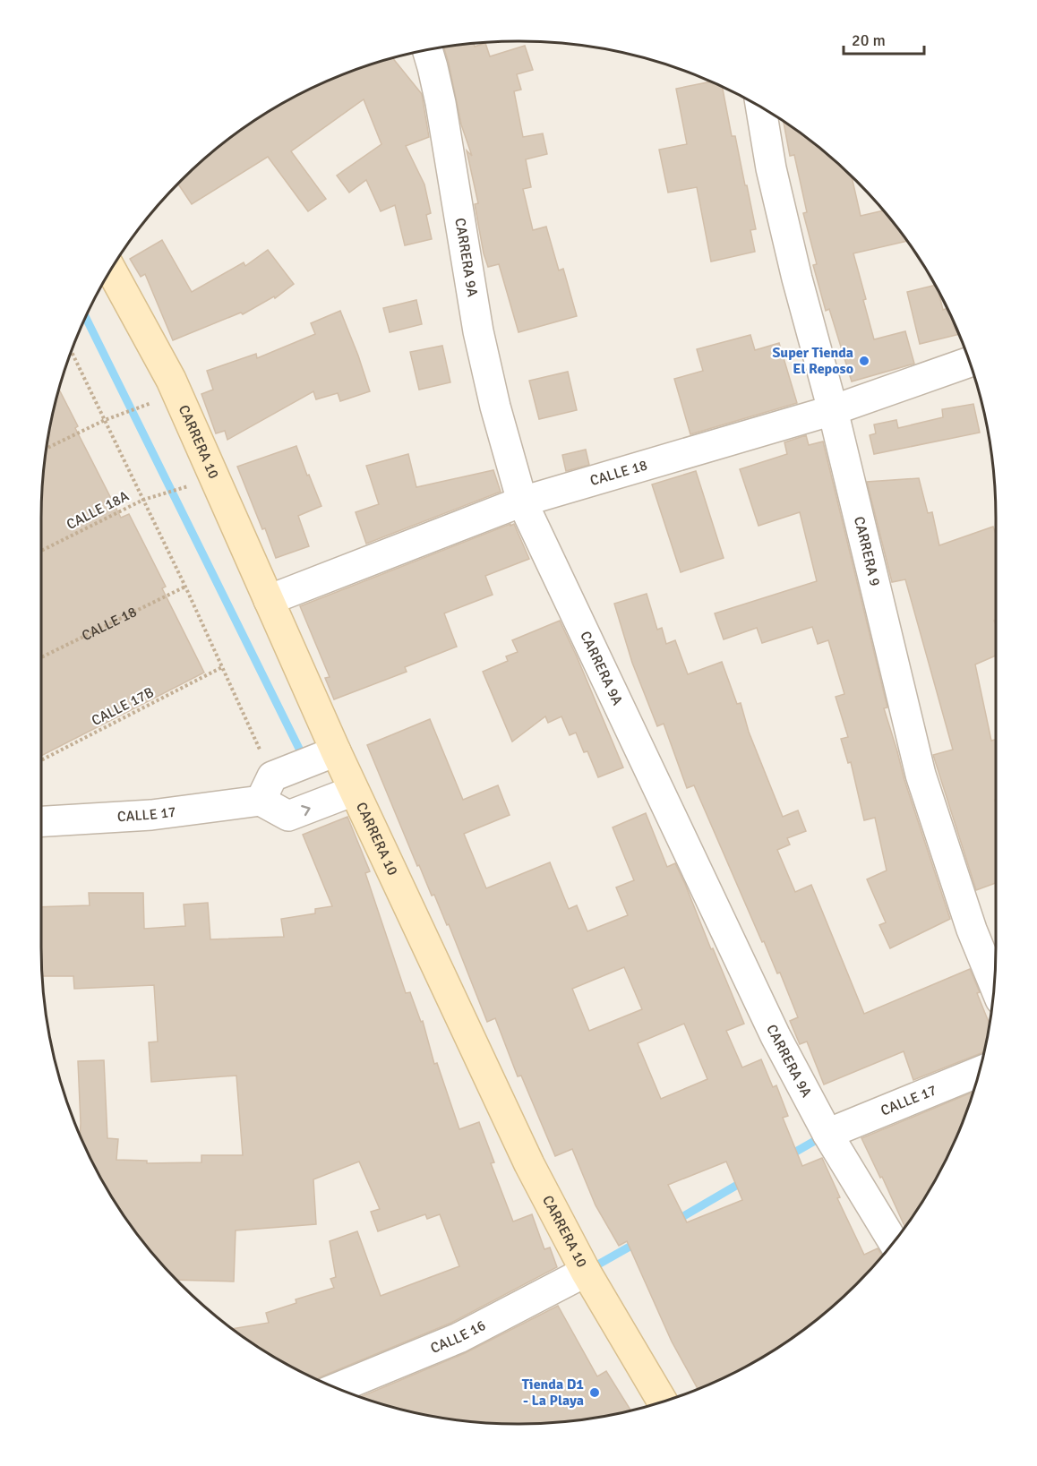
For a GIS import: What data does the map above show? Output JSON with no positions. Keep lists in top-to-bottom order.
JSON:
{
  "streets": {
    "street": [
      "CARRERA 9A",
      "CARRERA 10",
      "CALLE 18",
      "CARRERA 9",
      "CALLE 17",
      "CALLE 16"
    ],
    "path": ["CALLE 18A", "CALLE 17B"]
  },
  "crossings": [
    ["CARRERA 9A", "CALLE 18"],
    ["CARRERA 9A", "CALLE 17"],
    ["CARRERA 10", "CALLE 18"],
    ["CARRERA 10", "CALLE 17"],
    ["CARRERA 10", "CALLE 16"],
    ["CALLE 18", "CARRERA 9"]
  ],
  "places": ["Super Tienda El Reposo", "Tienda D1 - La Playa"],
  "scale_bar": "20 m"
}
